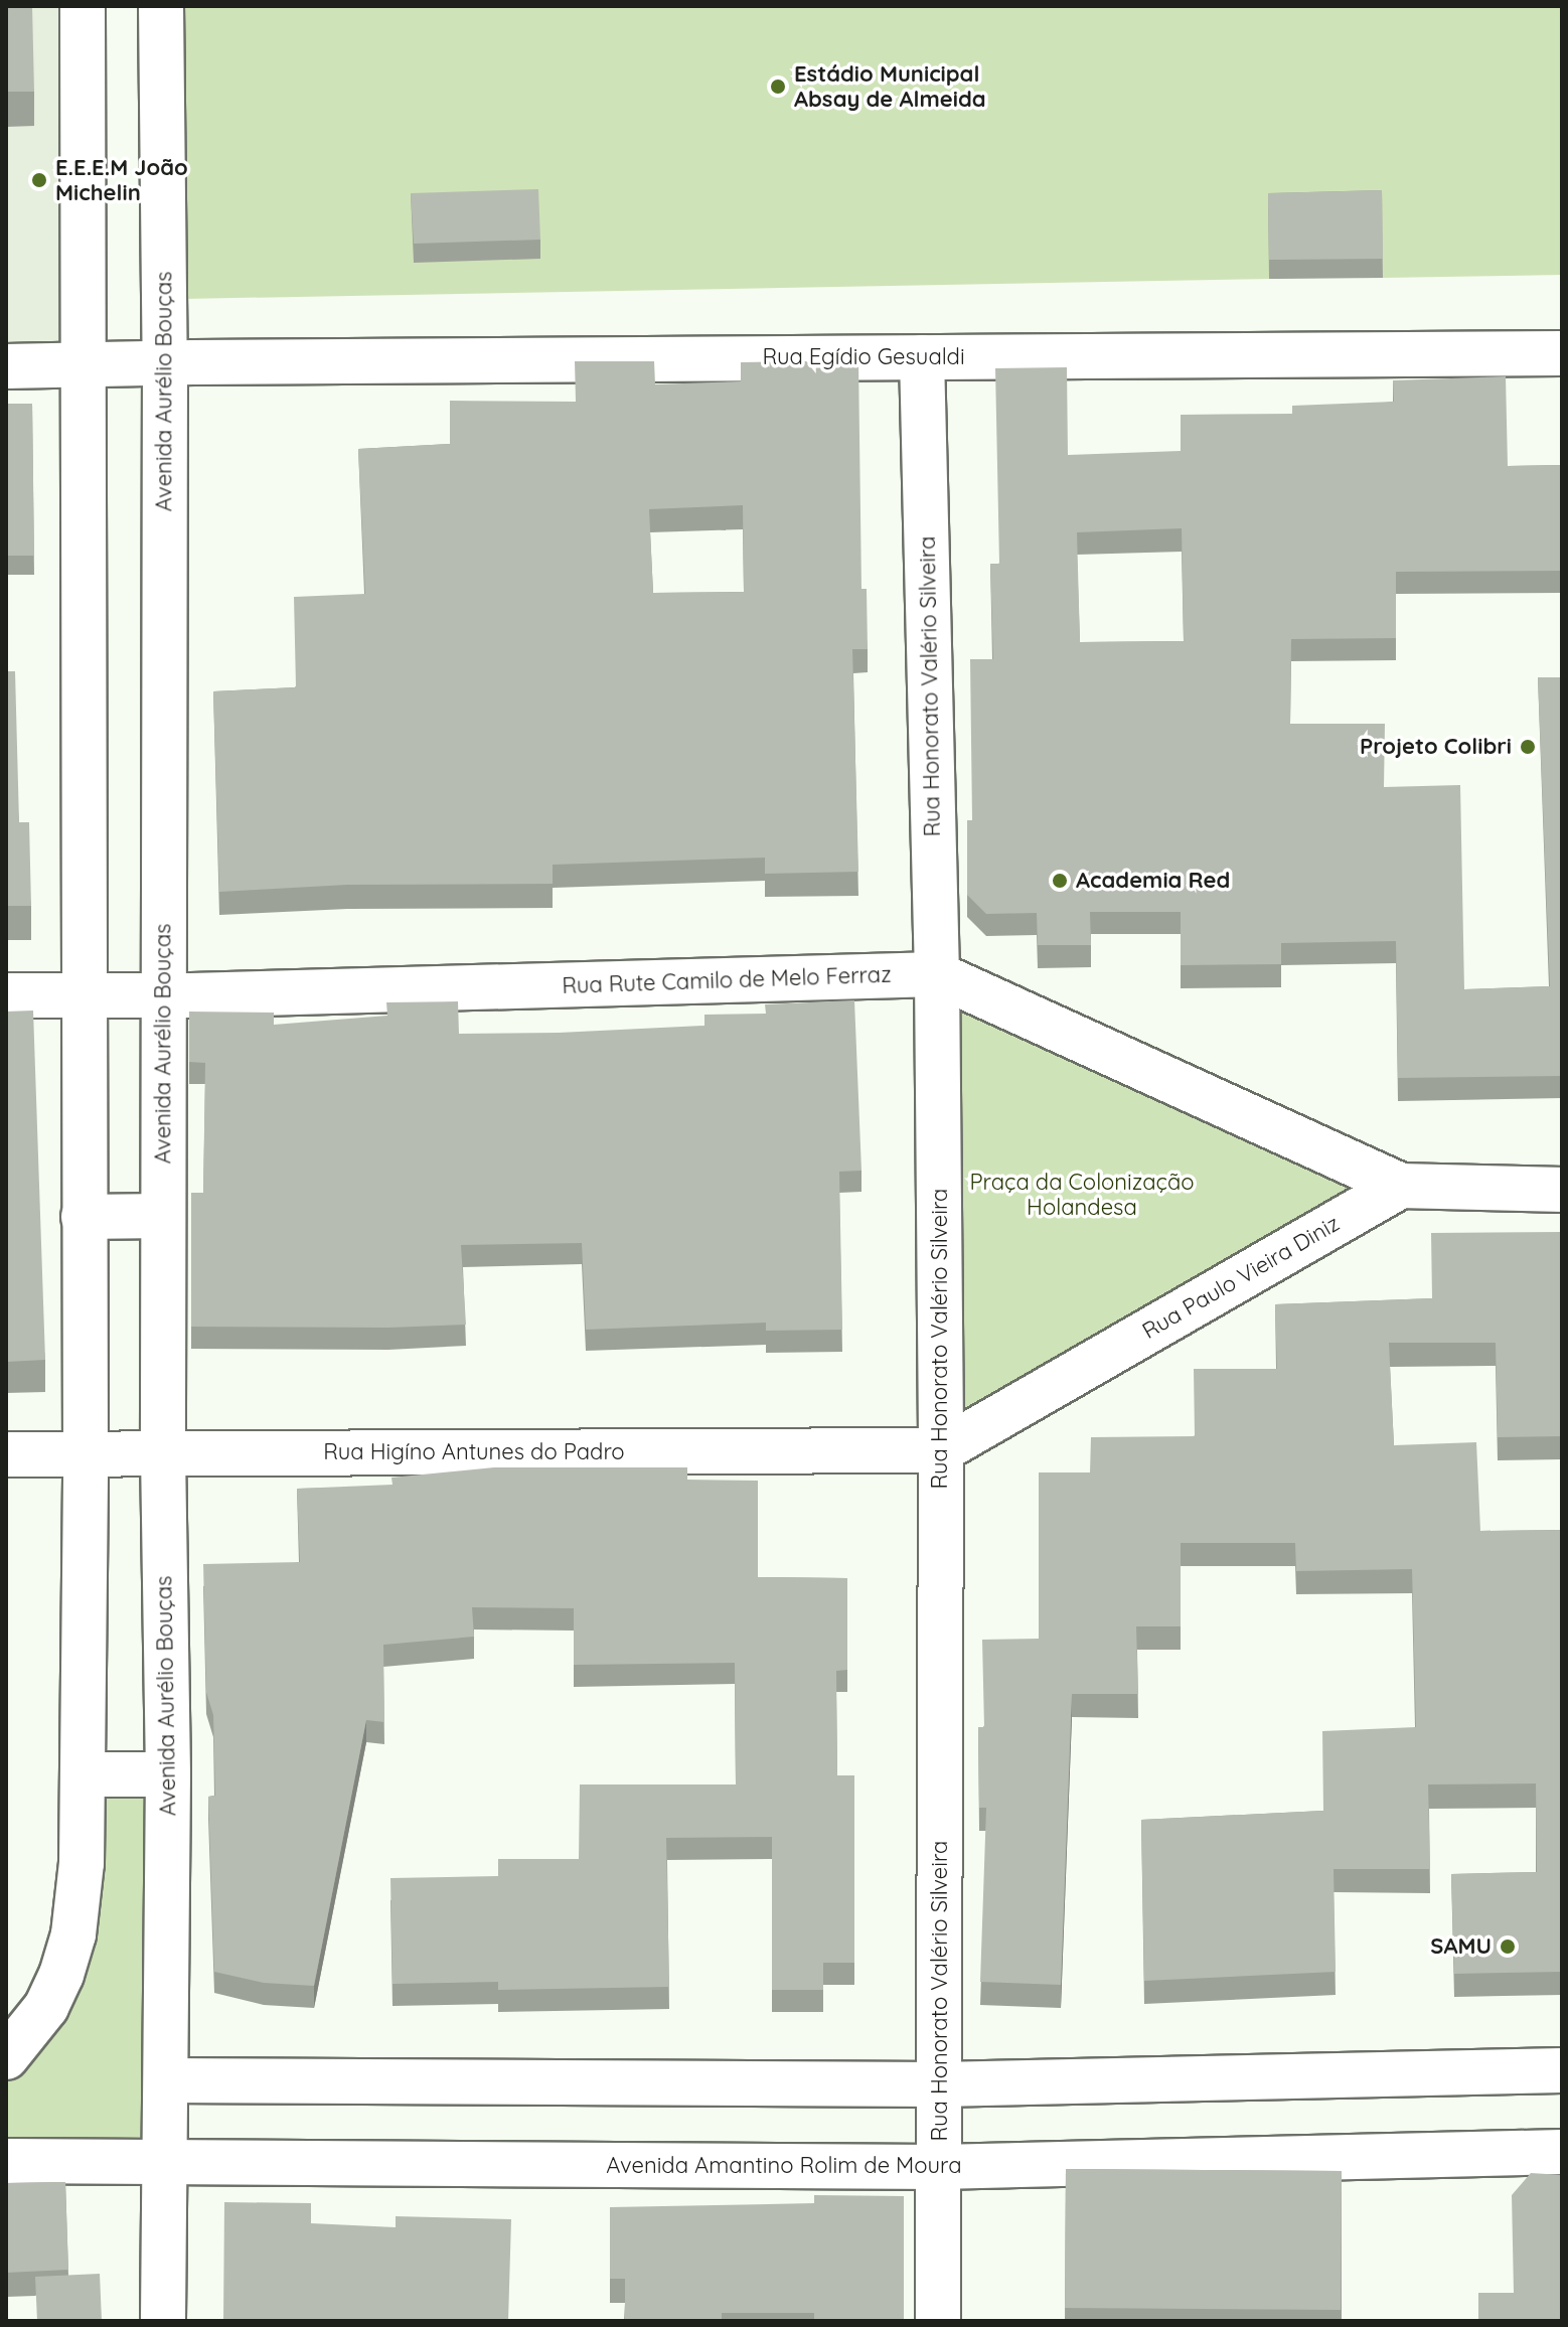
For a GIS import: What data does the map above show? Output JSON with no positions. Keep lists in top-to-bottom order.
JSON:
{
  "streets": {
    "street": [
      "Rua Egídio Gesualdi",
      "Avenida Aurélio Bouças",
      "Rua Honorato Valério Silveira",
      "Rua Rute Camilo de Melo Ferraz",
      "Rua Paulo Vieira Diniz",
      "Rua Higíno Antunes do Padro",
      "Avenida Amantino Rolim de Moura"
    ]
  },
  "crossings": [
    ["Rua Egídio Gesualdi", "Avenida Aurélio Bouças"],
    ["Rua Egídio Gesualdi", "Rua Honorato Valério Silveira"],
    ["Avenida Aurélio Bouças", "Rua Rute Camilo de Melo Ferraz"],
    ["Avenida Aurélio Bouças", "Rua Higíno Antunes do Padro"],
    ["Avenida Aurélio Bouças", "Avenida Amantino Rolim de Moura"],
    ["Rua Honorato Valério Silveira", "Rua Rute Camilo de Melo Ferraz"],
    ["Rua Honorato Valério Silveira", "Rua Paulo Vieira Diniz"],
    ["Rua Honorato Valério Silveira", "Rua Higíno Antunes do Padro"],
    ["Rua Honorato Valério Silveira", "Avenida Amantino Rolim de Moura"],
    ["Rua Rute Camilo de Melo Ferraz", "Rua Paulo Vieira Diniz"],
    ["Rua Paulo Vieira Diniz", "Rua Higíno Antunes do Padro"]
  ],
  "parks": ["Praça da Colonização Holandesa"],
  "places": [
    "Estádio Municipal Absay de Almeida",
    "E.E.E.M João Michelin",
    "Projeto Colibri",
    "Academia Red",
    "SAMU"
  ]
}
